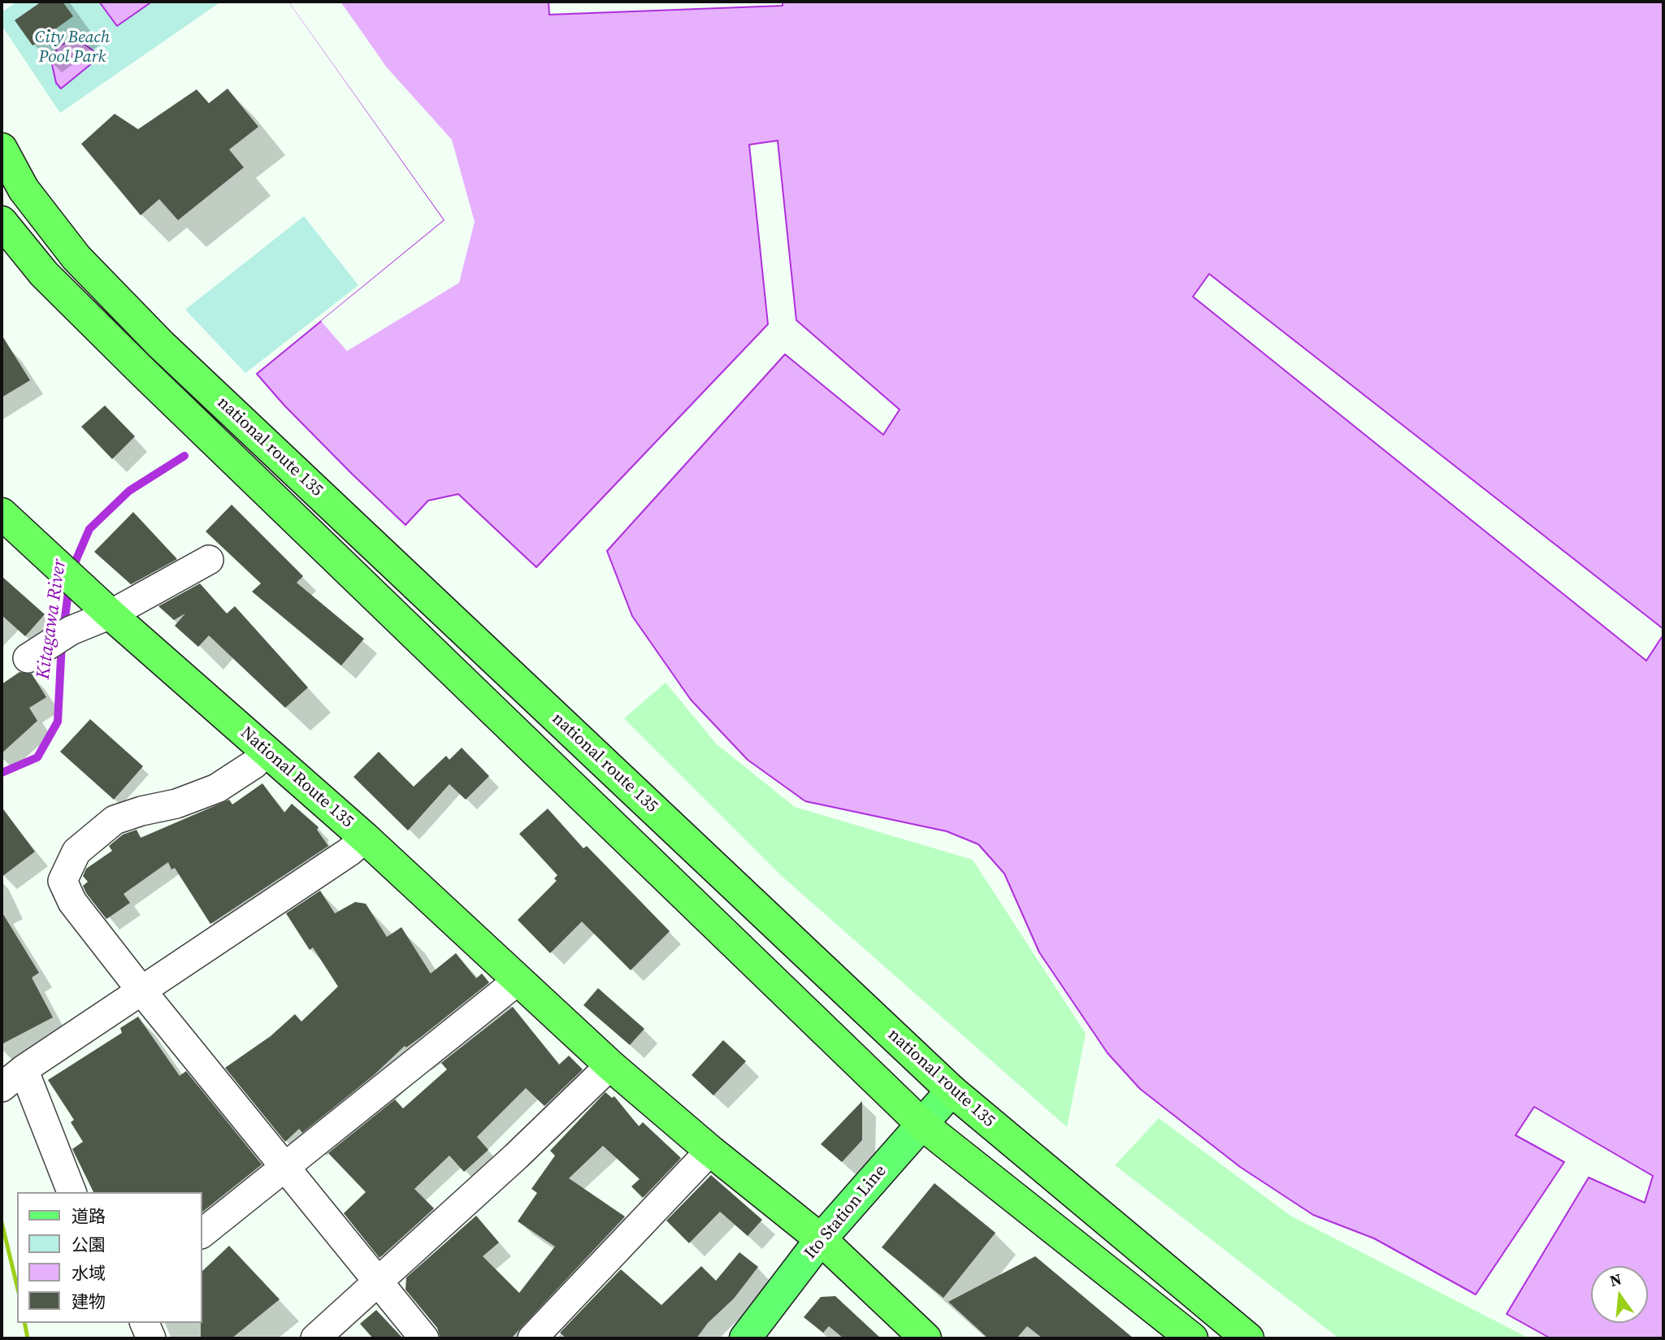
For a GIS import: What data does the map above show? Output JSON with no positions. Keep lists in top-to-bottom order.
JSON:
{
  "streets": {
    "highway": ["national route 135", "National Route 135"],
    "main road": ["Ito Station Line"]
  },
  "crossings": [
    ["national route 135", "Ito Station Line"]
  ],
  "water": ["Kitagawa River"],
  "parks": ["City Beach Pool Park"],
  "legend": [
    "道路",
    "公園",
    "水域",
    "建物"
  ],
  "north": "top"
}
